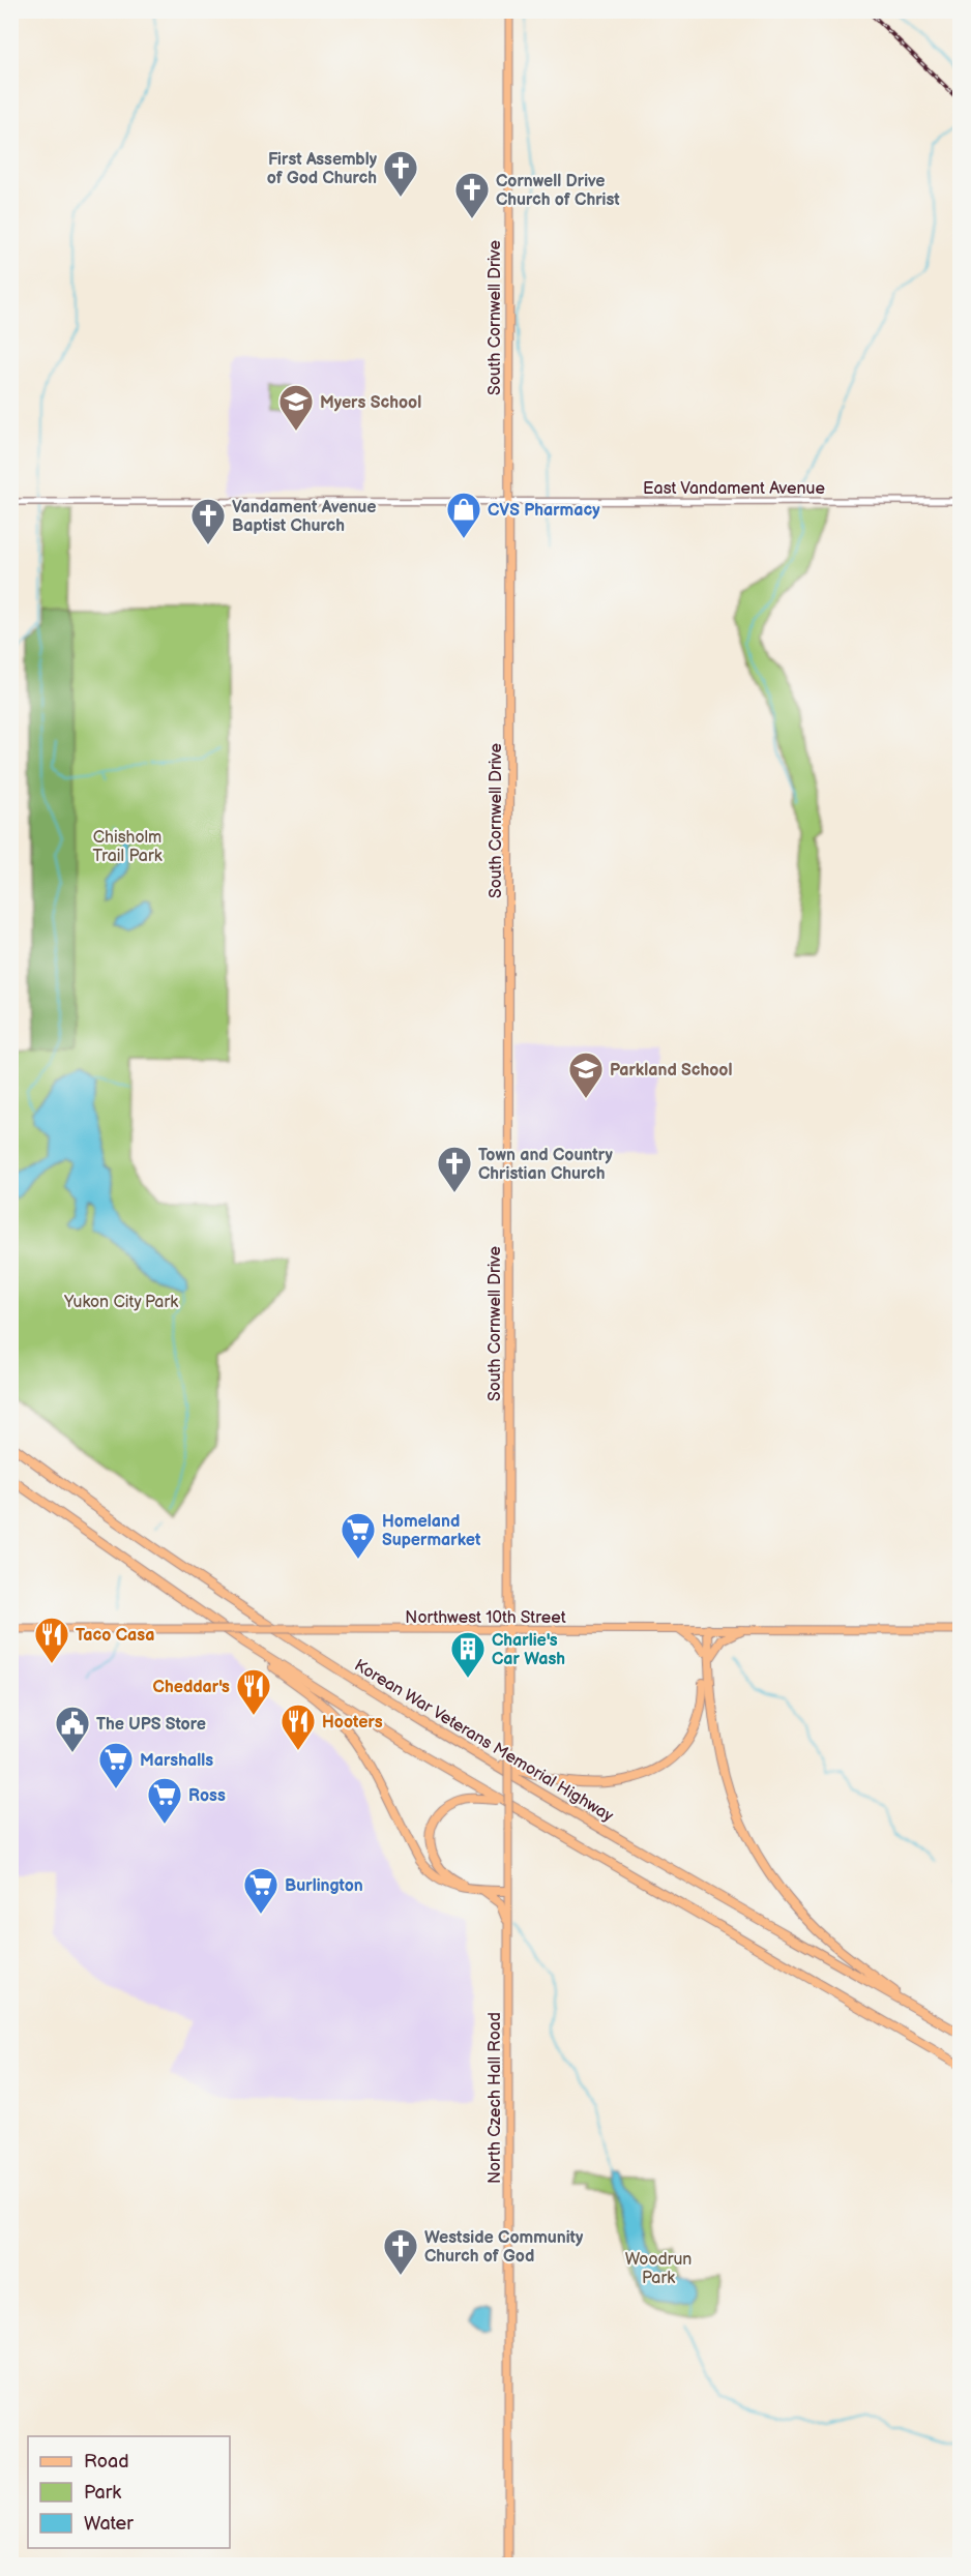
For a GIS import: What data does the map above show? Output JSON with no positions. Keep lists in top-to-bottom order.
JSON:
{
  "streets": {
    "highway": ["Korean War Veterans Memorial Highway"],
    "main road": ["South Cornwell Drive", "Northwest 10th Street", "North Czech Hall Road"],
    "street": ["East Vandament Avenue"]
  },
  "crossings": [
    ["South Cornwell Drive", "East Vandament Avenue"],
    ["South Cornwell Drive", "Northwest 10th Street"],
    ["South Cornwell Drive", "North Czech Hall Road"],
    ["Northwest 10th Street", "North Czech Hall Road"]
  ],
  "parks": ["Chisholm Trail Park", "Yukon City Park", "Woodrun Park"],
  "places": {
    "church": [
      "First Assembly of God Church",
      "Cornwell Drive Church of Christ",
      "Vandament Avenue Baptist Church",
      "Town and Country Christian Church",
      "Westside Community Church of God"
    ],
    "school or university": ["Myers School", "Parkland School"],
    "shop": ["CVS Pharmacy"],
    "supermarket": [
      "Homeland Supermarket",
      "Marshalls",
      "Ross",
      "Burlington"
    ],
    "restaurant": ["Taco Casa", "Cheddar's", "Hooters"],
    "building": ["Charlie's Car Wash"],
    "public building": ["The UPS Store"]
  },
  "legend": ["Road", "Park", "Water"]
}
